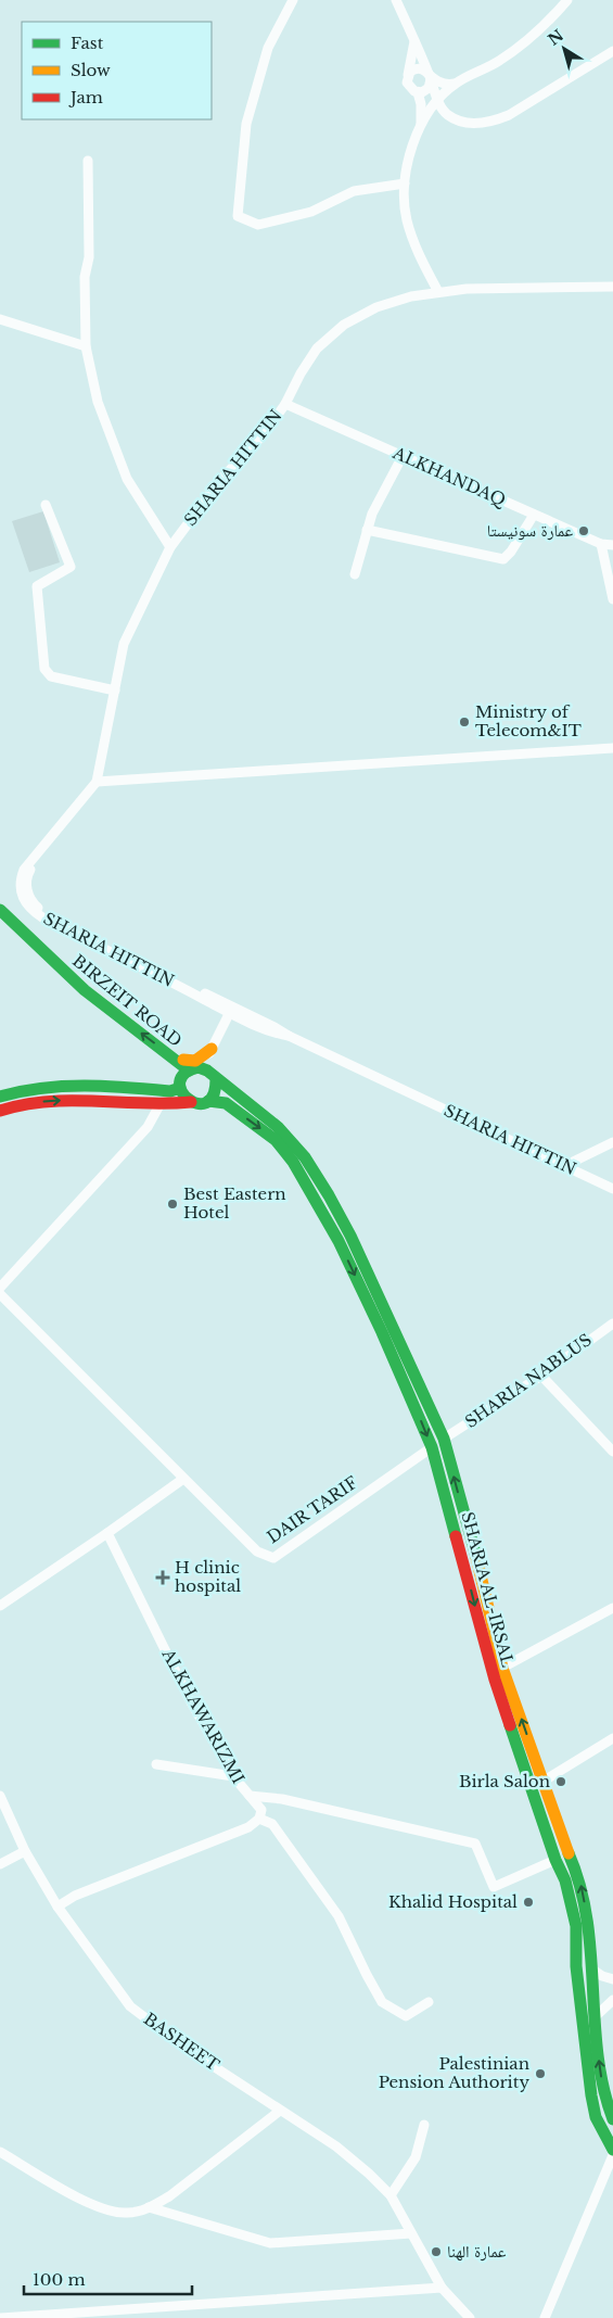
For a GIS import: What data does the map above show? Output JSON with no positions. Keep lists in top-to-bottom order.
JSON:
{
  "streets": {
    "main road": ["BIRZEIT ROAD", "DAIR TARIF", "SHARIA AL-IRSAL"],
    "street": [
      "SHARIA HITTIN",
      "ALKHANDAQ",
      "SHARIA NABLUS",
      "ALKHAWARIZMI",
      "BASHEET"
    ]
  },
  "crossings": [
    ["SHARIA HITTIN", "ALKHANDAQ"],
    ["BIRZEIT ROAD", "SHARIA AL-IRSAL"],
    ["SHARIA NABLUS", "DAIR TARIF"],
    ["SHARIA NABLUS", "SHARIA AL-IRSAL"],
    ["DAIR TARIF", "SHARIA AL-IRSAL"]
  ],
  "one_way": ["BIRZEIT ROAD"],
  "places": {
    "other": [
      "عمارة سونيستا",
      "Ministry of Telecom&IT",
      "Best Eastern Hotel",
      "Birla Salon",
      "Khalid Hospital",
      "Palestinian Pension Authority",
      "عمارة الهنا"
    ],
    "health": ["H clinic hospital"]
  },
  "legend": ["Fast", "Slow", "Jam"],
  "scale_bar": "100 m",
  "north": "top left"
}
